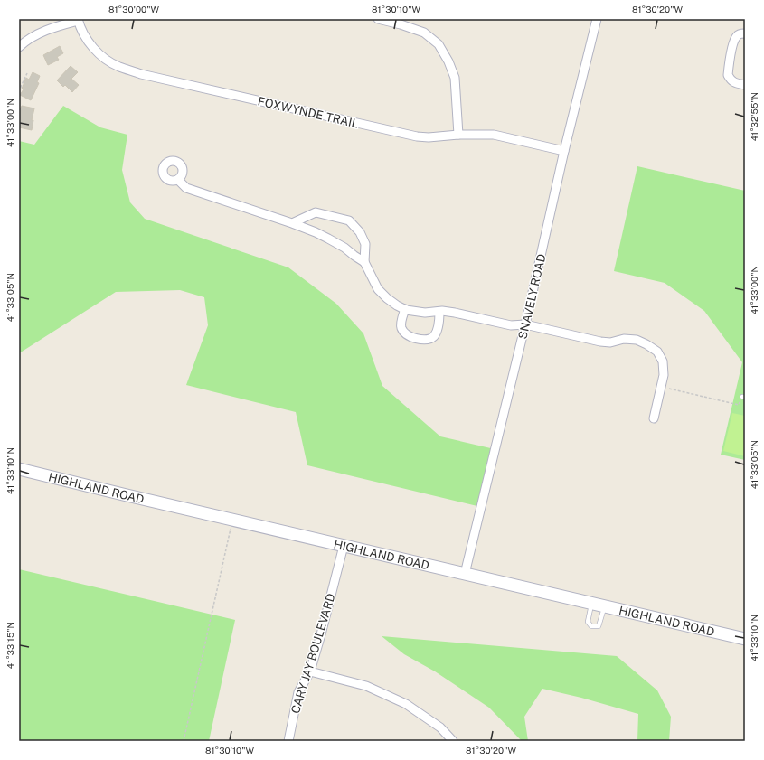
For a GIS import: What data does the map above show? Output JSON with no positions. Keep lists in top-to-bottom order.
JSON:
{
  "streets": {
    "street": [
      "FOXWYNDE TRAIL",
      "SNAVELY ROAD",
      "HIGHLAND ROAD",
      "CARY JAY BOULEVARD"
    ]
  },
  "crossings": [
    ["FOXWYNDE TRAIL", "SNAVELY ROAD"],
    ["SNAVELY ROAD", "HIGHLAND ROAD"],
    ["HIGHLAND ROAD", "CARY JAY BOULEVARD"]
  ],
  "coordinates": [
    "81°30'00\"W",
    "81°30'10\"W",
    "81°30'20\"W",
    "41°32'55\"N",
    "41°33'00\"N",
    "41°33'05\"N",
    "41°33'10\"N",
    "41°33'15\"N"
  ]
}
